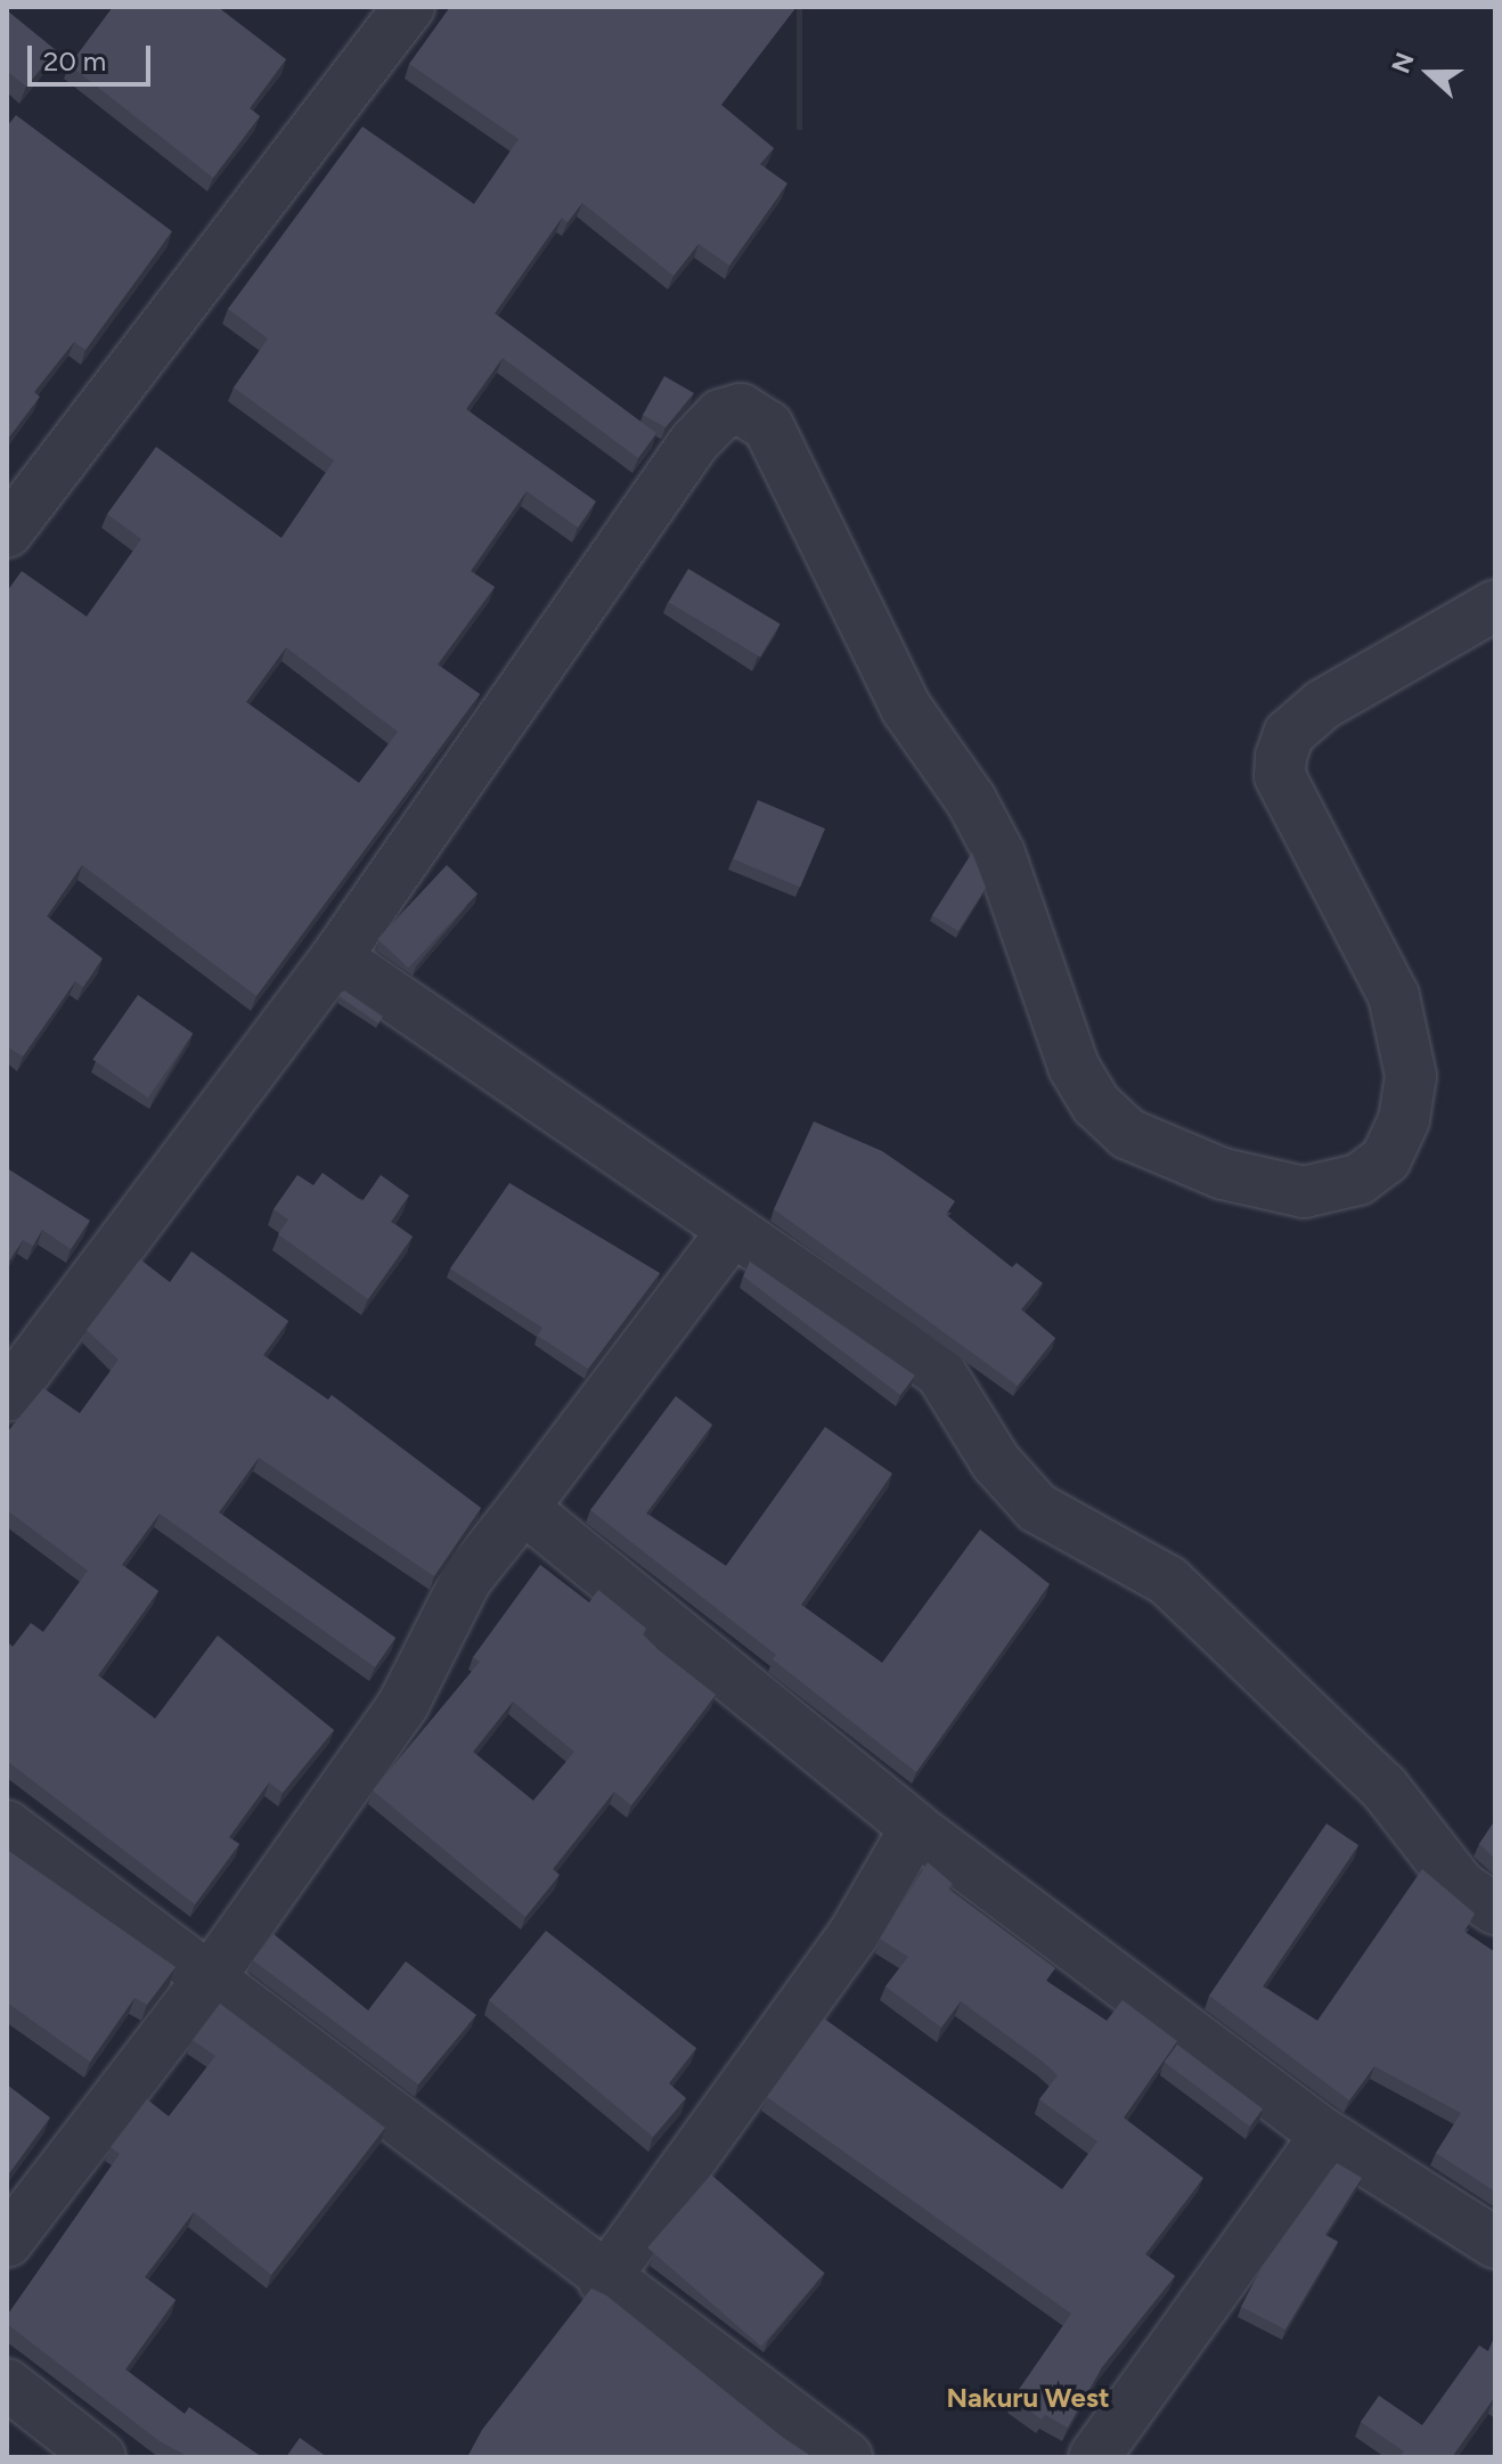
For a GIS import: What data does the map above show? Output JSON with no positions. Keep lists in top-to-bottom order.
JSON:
{
  "districts": ["Nakuru West"],
  "scale_bar": "20 m",
  "north": "left"
}
